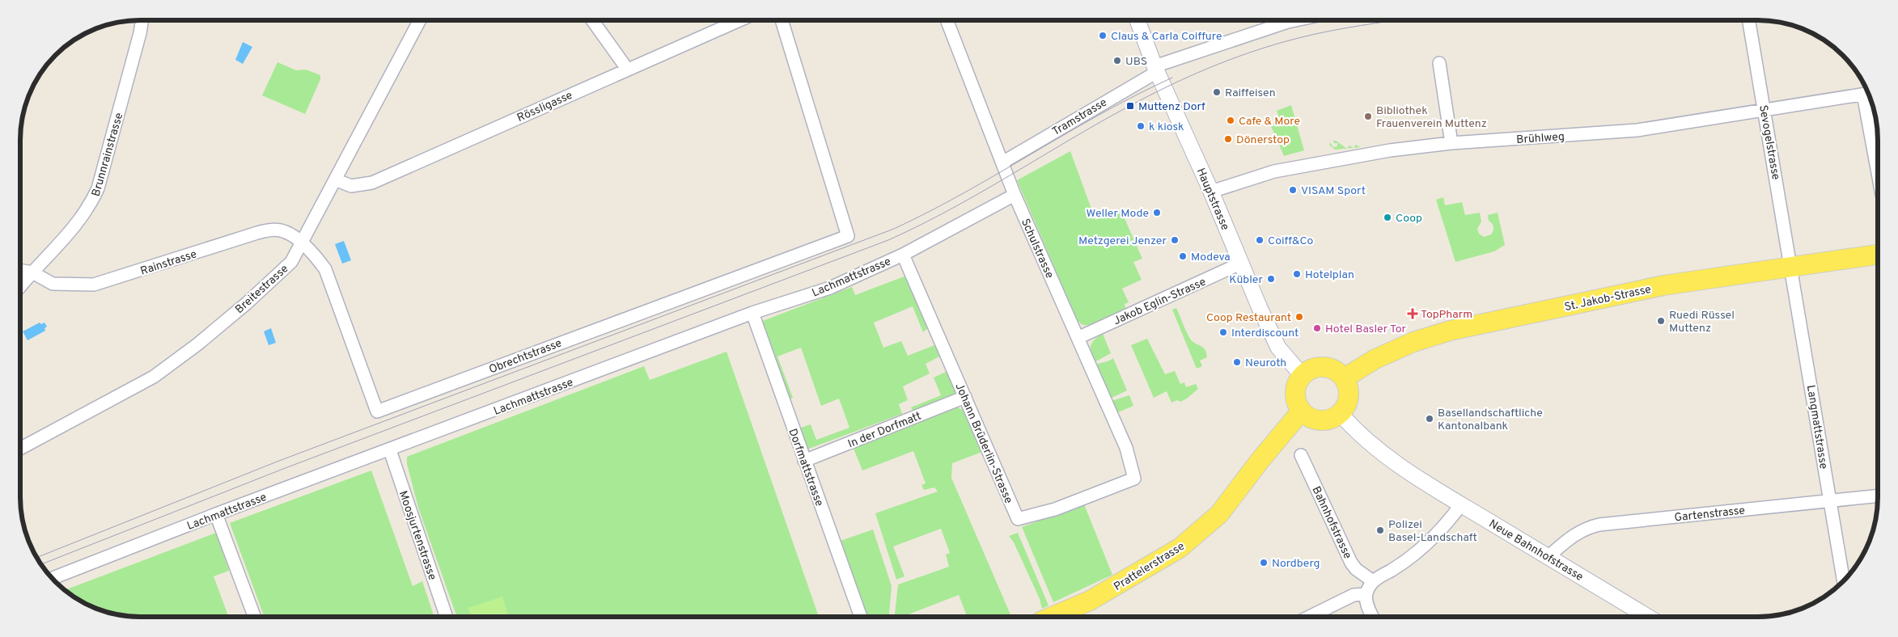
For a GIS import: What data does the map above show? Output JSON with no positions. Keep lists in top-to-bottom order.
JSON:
{
  "streets": {
    "main road": ["St. Jakob-Strasse", "Prattelerstrasse"],
    "street": [
      "Rössligasse",
      "Tramstrasse",
      "Brühlweg",
      "Sevogelstrasse",
      "Brunnrainstrasse",
      "Hauptstrasse",
      "Schulstrasse",
      "Rainstrasse",
      "Lachmattstrasse",
      "Breitestrasse",
      "Jakob Eglin-Strasse",
      "Obrechtstrasse",
      "Langmattstrasse",
      "In der Dorfmatt",
      "Johann Brüderlin-Strasse",
      "Dorfmattstrasse",
      "Gartenstrasse",
      "Bahnhofstrasse",
      "Moosjurtenstrasse",
      "Neue Bahnhofstrasse"
    ]
  },
  "crossings": [
    ["Rössligasse", "Breitestrasse"],
    ["Tramstrasse", "Hauptstrasse"],
    ["Tramstrasse", "Schulstrasse"],
    ["Brühlweg", "Sevogelstrasse"],
    ["Brühlweg", "Hauptstrasse"],
    ["Sevogelstrasse", "St. Jakob-Strasse"],
    ["Sevogelstrasse", "Langmattstrasse"],
    ["Brunnrainstrasse", "Rainstrasse"],
    ["Hauptstrasse", "St. Jakob-Strasse"],
    ["Hauptstrasse", "Jakob Eglin-Strasse"],
    ["Hauptstrasse", "Neue Bahnhofstrasse"],
    ["Hauptstrasse", "Prattelerstrasse"],
    ["Schulstrasse", "Lachmattstrasse"],
    ["Schulstrasse", "Jakob Eglin-Strasse"],
    ["Schulstrasse", "Johann Brüderlin-Strasse"],
    ["Rainstrasse", "Breitestrasse"],
    ["Rainstrasse", "Obrechtstrasse"],
    ["Lachmattstrasse", "Johann Brüderlin-Strasse"],
    ["Lachmattstrasse", "Dorfmattstrasse"],
    ["Lachmattstrasse", "Moosjurtenstrasse"],
    ["Breitestrasse", "Obrechtstrasse"],
    ["St. Jakob-Strasse", "Langmattstrasse"],
    ["St. Jakob-Strasse", "Neue Bahnhofstrasse"],
    ["St. Jakob-Strasse", "Prattelerstrasse"],
    ["Langmattstrasse", "Gartenstrasse"],
    ["In der Dorfmatt", "Johann Brüderlin-Strasse"],
    ["In der Dorfmatt", "Dorfmattstrasse"],
    ["Gartenstrasse", "Neue Bahnhofstrasse"],
    ["Neue Bahnhofstrasse", "Prattelerstrasse"]
  ],
  "places": {
    "other": [
      "Claus & Carla Coiffure",
      "UBS",
      "Raiffeisen",
      "Bibliothek Frauenverein Muttenz",
      "Cafe & More",
      "k kiosk",
      "Dönerstop",
      "VISAM Sport",
      "Weller Mode",
      "Coop",
      "Metzgerei Jenzer",
      "Coiff&Co",
      "Modeva",
      "Hotelplan",
      "Kübler",
      "Coop Restaurant",
      "Ruedi Rüssel Muttenz",
      "Hotel Basler Tor",
      "Interdiscount",
      "Neuroth",
      "Basellandschaftliche Kantonalbank",
      "Polizei Basel-Landschaft",
      "Nordberg"
    ],
    "transit": ["Muttenz Dorf"],
    "health": ["TopPharm"]
  }
}
